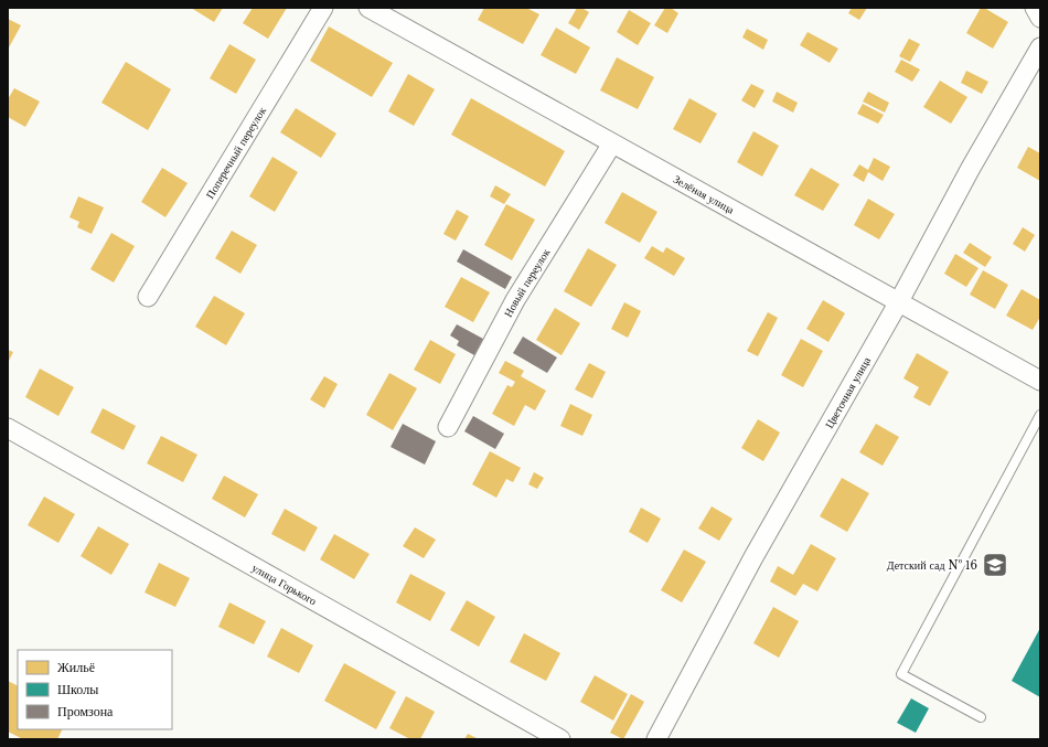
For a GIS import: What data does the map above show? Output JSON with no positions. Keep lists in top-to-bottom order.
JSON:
{
  "streets": {
    "street": [
      "Поперечный переулок",
      "Зелёная улица",
      "Новый переулок",
      "Цветочная улица",
      "улица Горького"
    ]
  },
  "crossings": [
    ["Зелёная улица", "Новый переулок"],
    ["Зелёная улица", "Цветочная улица"]
  ],
  "places": {
    "school or university": ["Детский сад № 16"]
  },
  "legend": ["Жильё", "Школы", "Промзона"]
}
